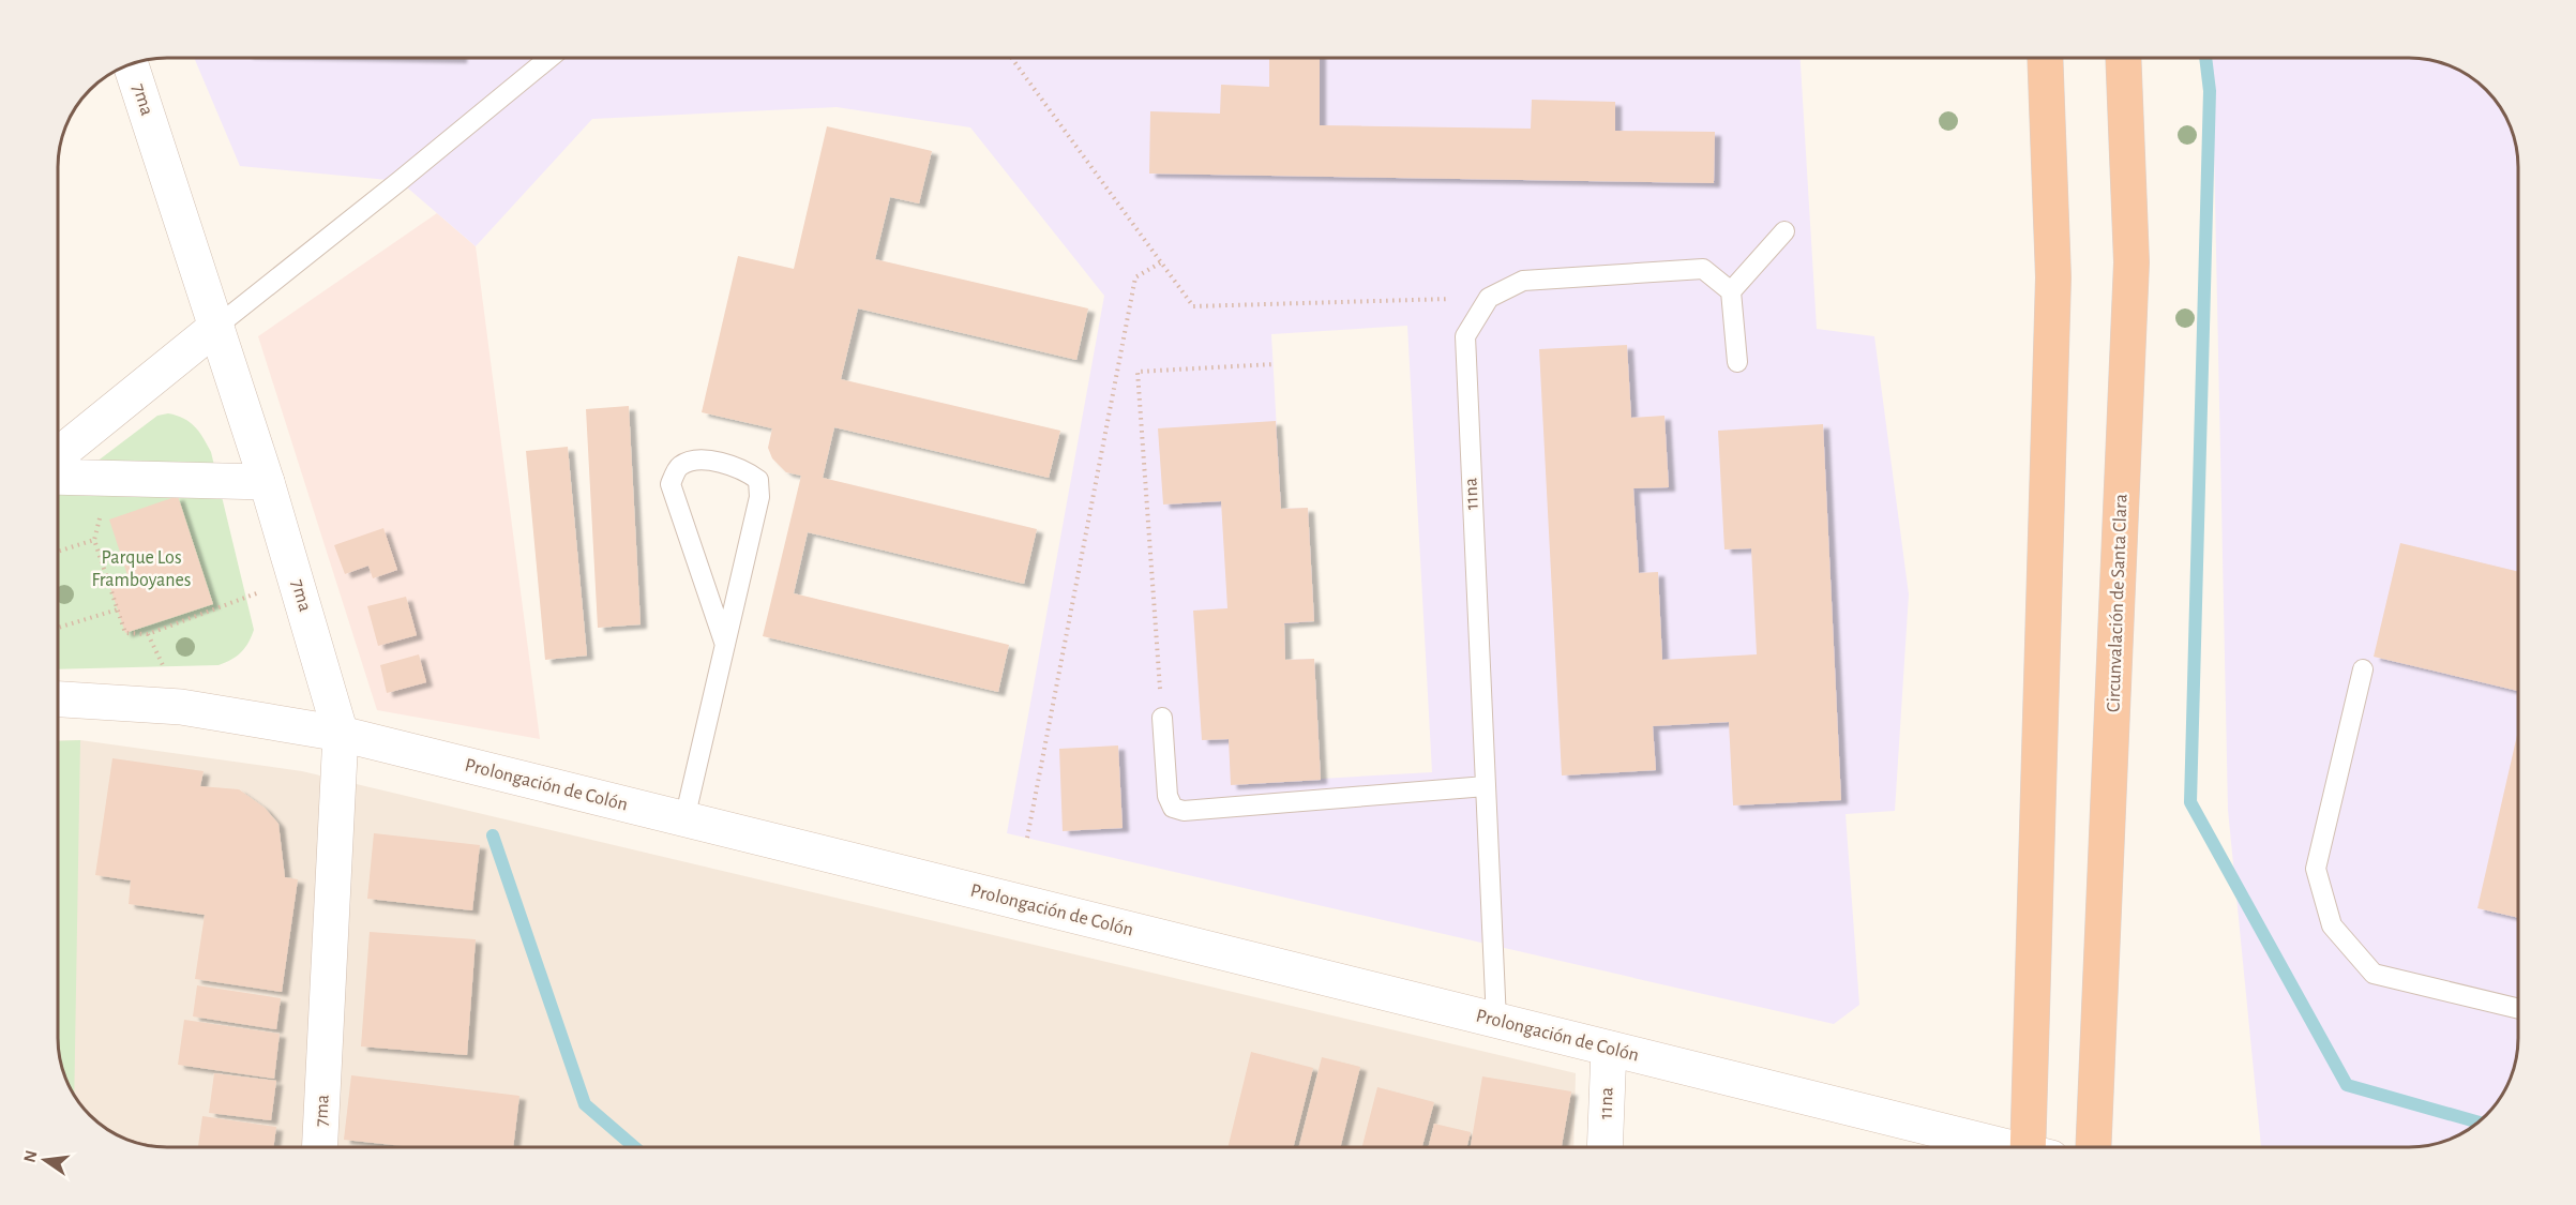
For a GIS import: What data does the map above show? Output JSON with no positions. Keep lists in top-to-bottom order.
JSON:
{
  "streets": {
    "highway": ["Circunvalación de Santa Clara"],
    "main road": ["7ma", "11na", "Prolongación de Colón"]
  },
  "crossings": [
    ["7ma", "Prolongación de Colón"],
    ["11na", "Prolongación de Colón"]
  ],
  "parks": ["Parque Los Framboyanes"],
  "north": "left"
}
